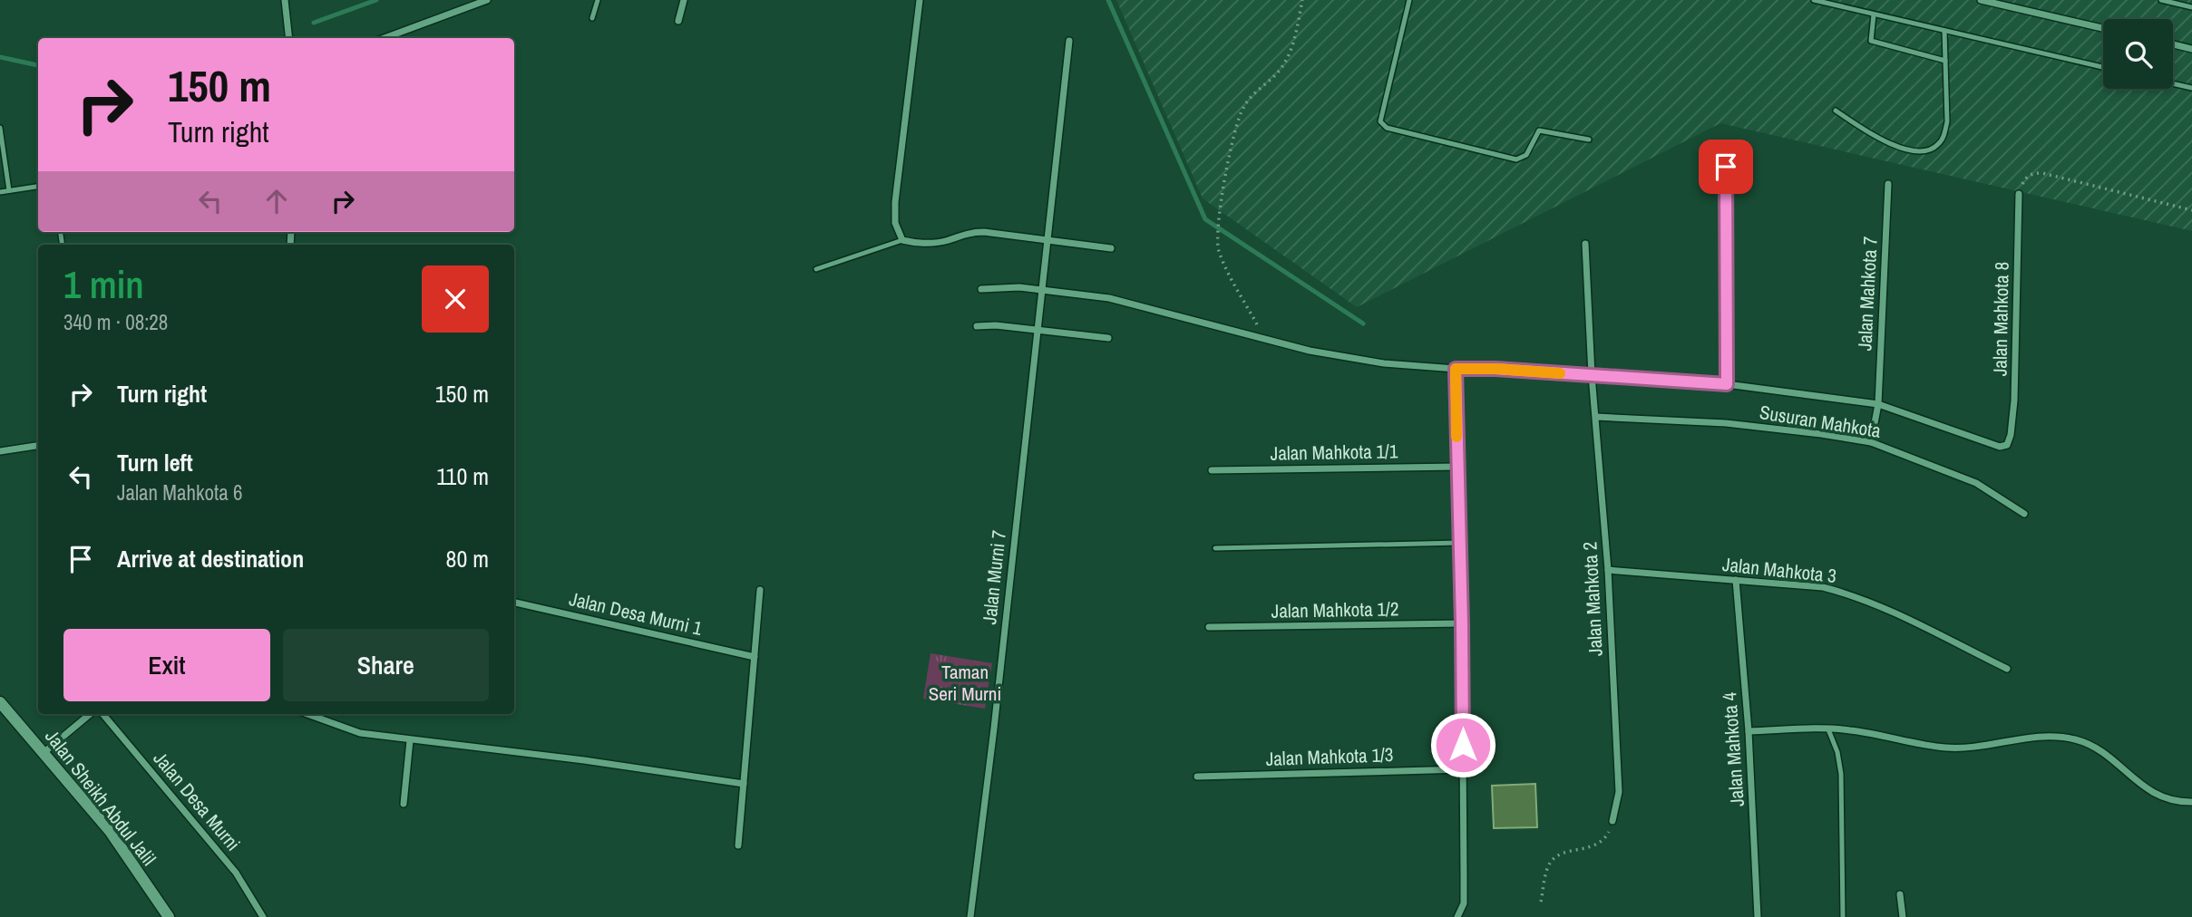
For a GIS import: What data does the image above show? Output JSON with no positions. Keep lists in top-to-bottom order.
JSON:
{
  "streets": {
    "street": [
      "Jalan Mahkota 7",
      "Jalan Mahkota 8",
      "Susuran Mahkota",
      "Jalan Mahkota 1/1",
      "Jalan Mahkota 3",
      "Jalan Murni 7",
      "Jalan Mahkota 2",
      "Jalan Mahkota 1/2",
      "Jalan Desa Murni 1",
      "Jalan Mahkota 4",
      "Jalan Mahkota 1/3",
      "Jalan Sheikh Abdul Jalil",
      "Jalan Desa Murni"
    ]
  },
  "crossings": [
    ["Jalan Mahkota 7", "Jalan Mahkota 8"],
    ["Jalan Mahkota 7", "Susuran Mahkota"],
    ["Susuran Mahkota", "Jalan Mahkota 2"],
    ["Jalan Mahkota 3", "Jalan Mahkota 2"],
    ["Jalan Mahkota 3", "Jalan Mahkota 4"]
  ],
  "parks": ["Taman Seri Murni"],
  "page": {
    "turn": ["150 m", "Turn right"],
    "heading": ["1 min", "340 m · 08:28"],
    "list": [
      {
        "name": "Turn right",
        "value": "150 m"
      },
      {
        "name": "Turn left",
        "note": "Jalan Mahkota 6",
        "value": "110 m"
      },
      {
        "name": "Arrive at destination",
        "value": "80 m"
      }
    ],
    "buttons": ["Exit", "Share"]
  }
}
